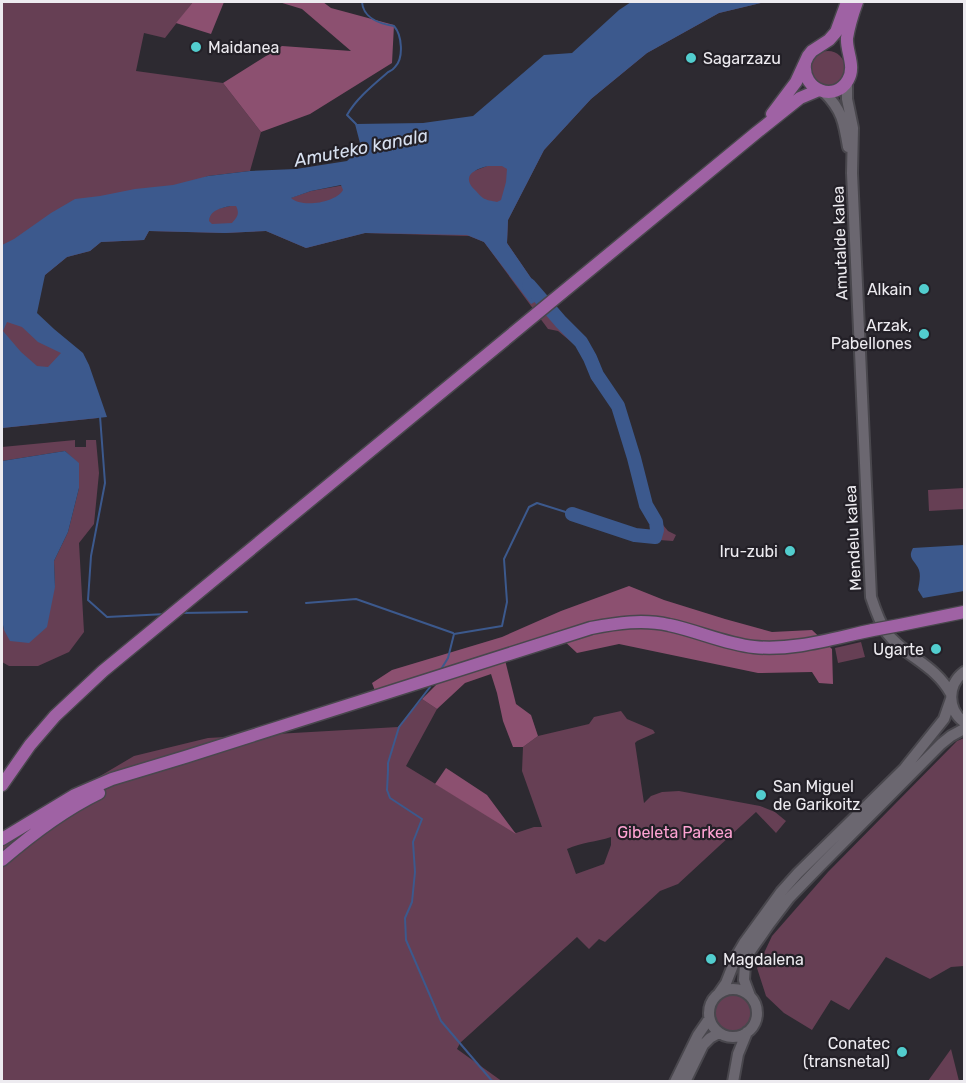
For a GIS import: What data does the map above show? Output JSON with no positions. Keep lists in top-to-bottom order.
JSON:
{
  "streets": {
    "main road": ["Amutalde kalea", "Mendelu kalea"]
  },
  "crossings": [
    ["Amutalde kalea", "Mendelu kalea"]
  ],
  "water": ["Amuteko kanala"],
  "parks": ["Gibeleta Parkea"],
  "places": [
    "Maidanea",
    "Sagarzazu",
    "Alkain",
    "Arzak, Pabellones",
    "Iru-zubi",
    "Ugarte",
    "San Miguel de Garikoitz",
    "Magdalena",
    "Conatec (transnetal)"
  ]
}
